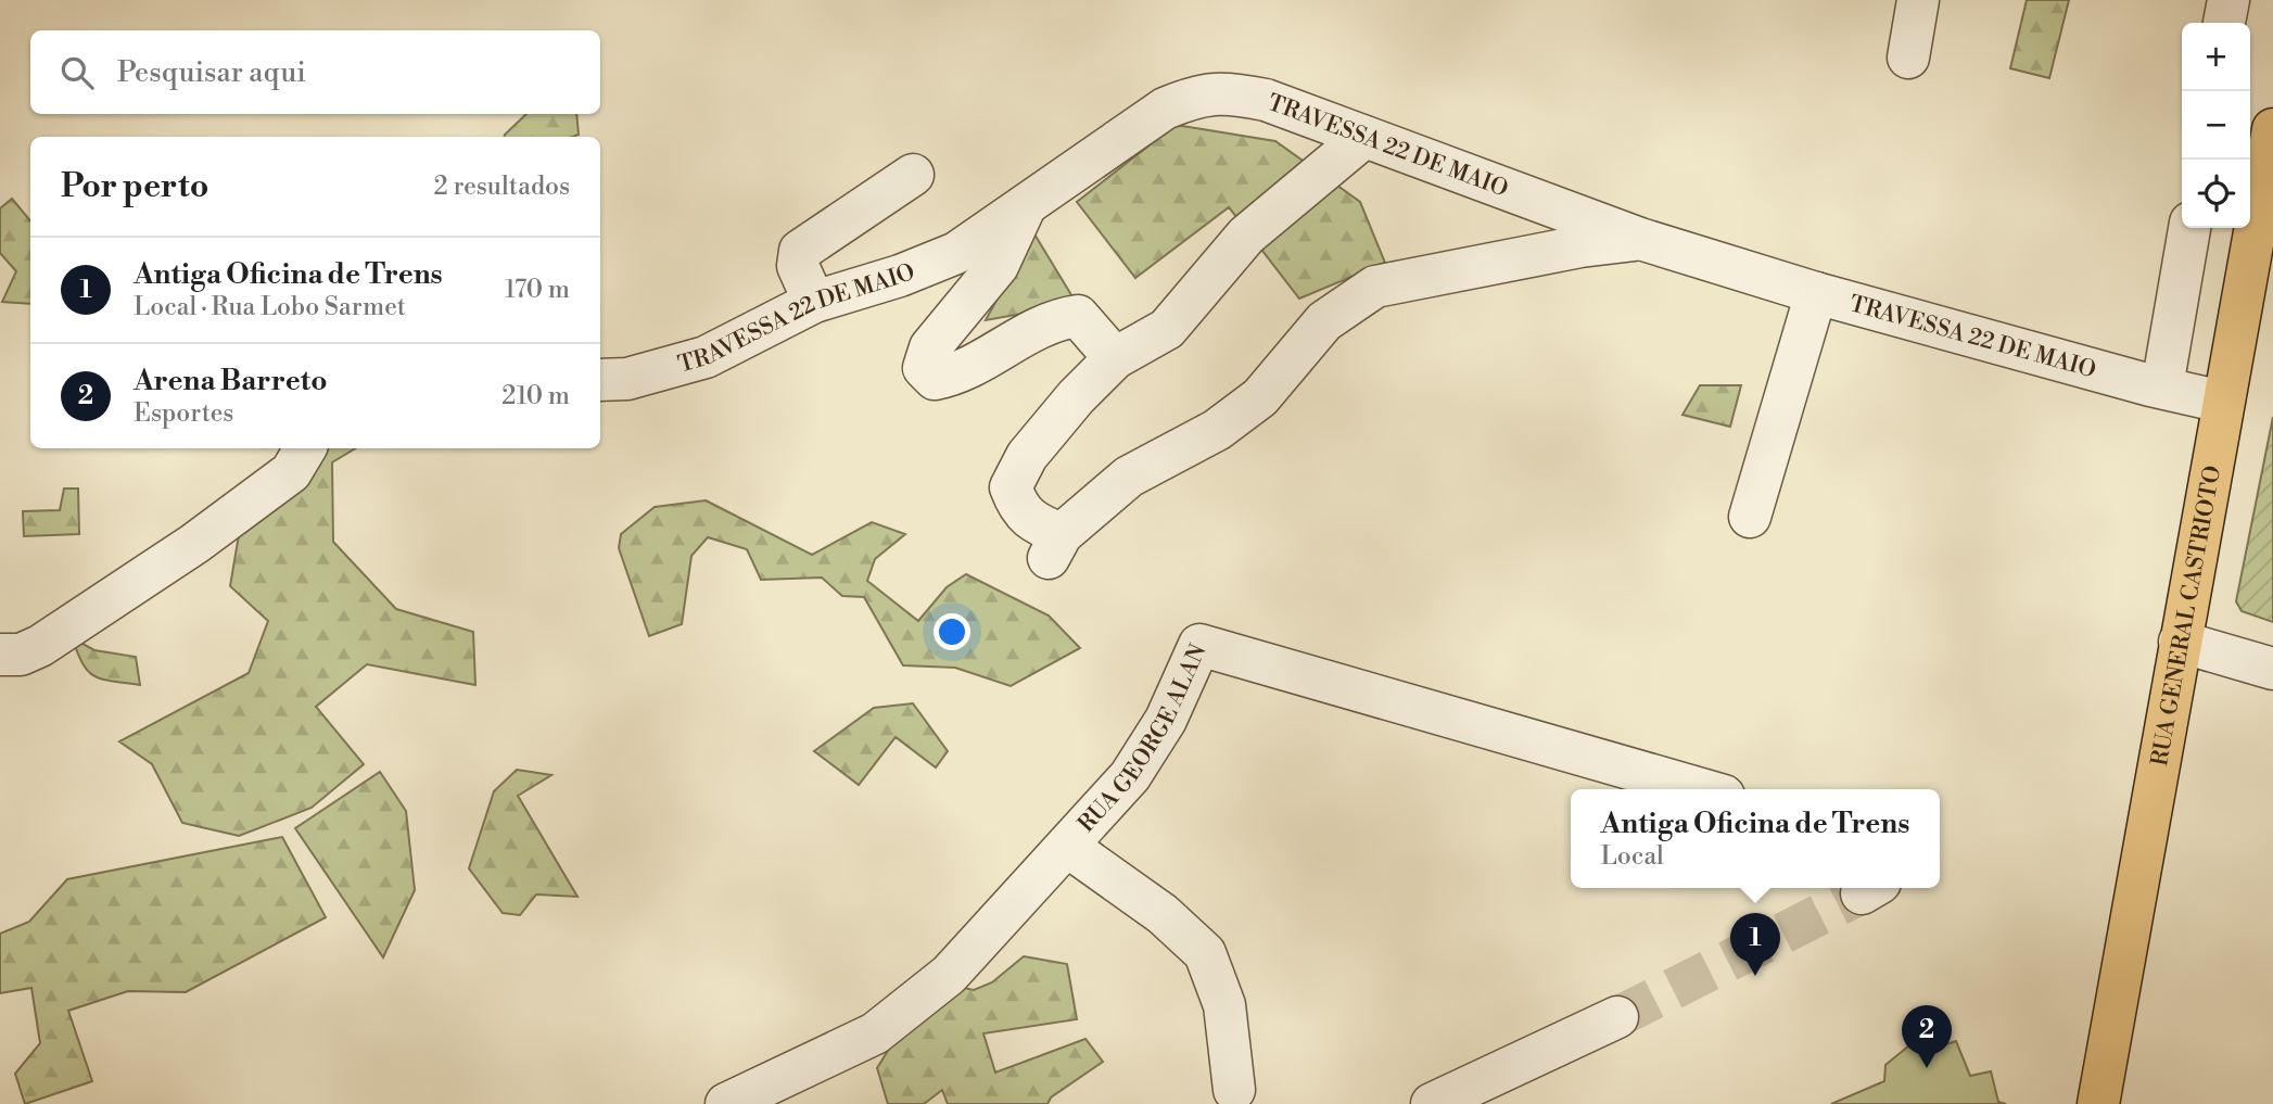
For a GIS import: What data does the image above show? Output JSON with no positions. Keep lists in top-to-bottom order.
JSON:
{
  "streets": {
    "main road": ["RUA GENERAL CASTRIOTO"],
    "street": ["TRAVESSA 22 DE MAIO", "RUA GEORGE ALAN"]
  },
  "crossings": [
    ["TRAVESSA 22 DE MAIO", "RUA GENERAL CASTRIOTO"]
  ],
  "page": {
    "map_buttons": ["+", "−"],
    "search": "Pesquisar aqui",
    "heading": ["Por perto", "2 resultados"],
    "list": [
      {
        "mark": "1",
        "name": "Antiga Oficina de Trens",
        "note": "Local · Rua Lobo Sarmet",
        "value": "170 m"
      },
      {
        "mark": "2",
        "name": "Arena Barreto",
        "note": "Esportes",
        "value": "210 m"
      }
    ],
    "popup": ["Antiga Oficina de Trens", "Local"],
    "pins": ["1", "2"]
  }
}
